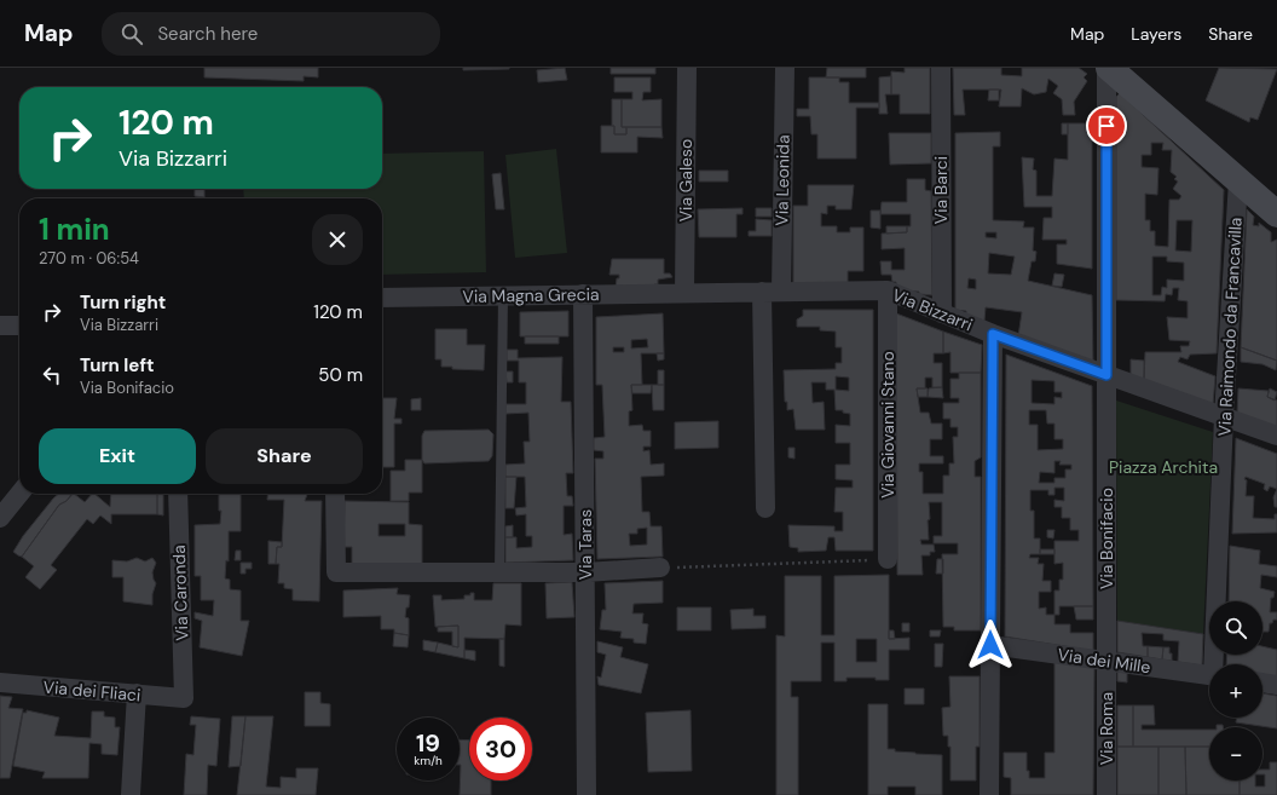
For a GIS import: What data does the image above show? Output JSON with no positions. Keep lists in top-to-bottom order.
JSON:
{
  "streets": {
    "street": [
      "Via Galeso",
      "Via Leonida",
      "Via Barci",
      "Via Magna Grecia",
      "Via Bizzarri",
      "Via Raimondo da Francavilla",
      "Via Giovanni Stano",
      "Via Bonifacio",
      "Via Taras",
      "Via Caronda",
      "Via dei Mille",
      "Via dei Fliaci",
      "Via Roma"
    ]
  },
  "crossings": [
    ["Via Galeso", "Via Magna Grecia"],
    ["Via Galeso", "Via Bizzarri"],
    ["Via Leonida", "Via Bizzarri"],
    ["Via Barci", "Via Bizzarri"],
    ["Via Magna Grecia", "Via Bizzarri"],
    ["Via Magna Grecia", "Via Taras"],
    ["Via Bizzarri", "Via Raimondo da Francavilla"],
    ["Via Bizzarri", "Via Giovanni Stano"],
    ["Via Bizzarri", "Via Bonifacio"],
    ["Via Bonifacio", "Via dei Mille"],
    ["Via Bonifacio", "Via Roma"],
    ["Via Caronda", "Via dei Fliaci"],
    ["Via dei Mille", "Via Roma"]
  ],
  "parks": ["Piazza Archita"],
  "page": {
    "header": "Map",
    "search": "Search here",
    "nav": ["Map", "Layers", "Share"],
    "turn": ["120 m", "Via Bizzarri"],
    "heading": ["1 min", "270 m · 06:54"],
    "list": [
      {
        "name": "Turn right",
        "note": "Via Bizzarri",
        "value": "120 m"
      },
      {
        "name": "Turn left",
        "note": "Via Bonifacio",
        "value": "50 m"
      }
    ],
    "buttons": ["Exit", "Share"],
    "map_buttons": ["+", "−"],
    "speed": "19 km/h",
    "limit": "30"
  }
}
